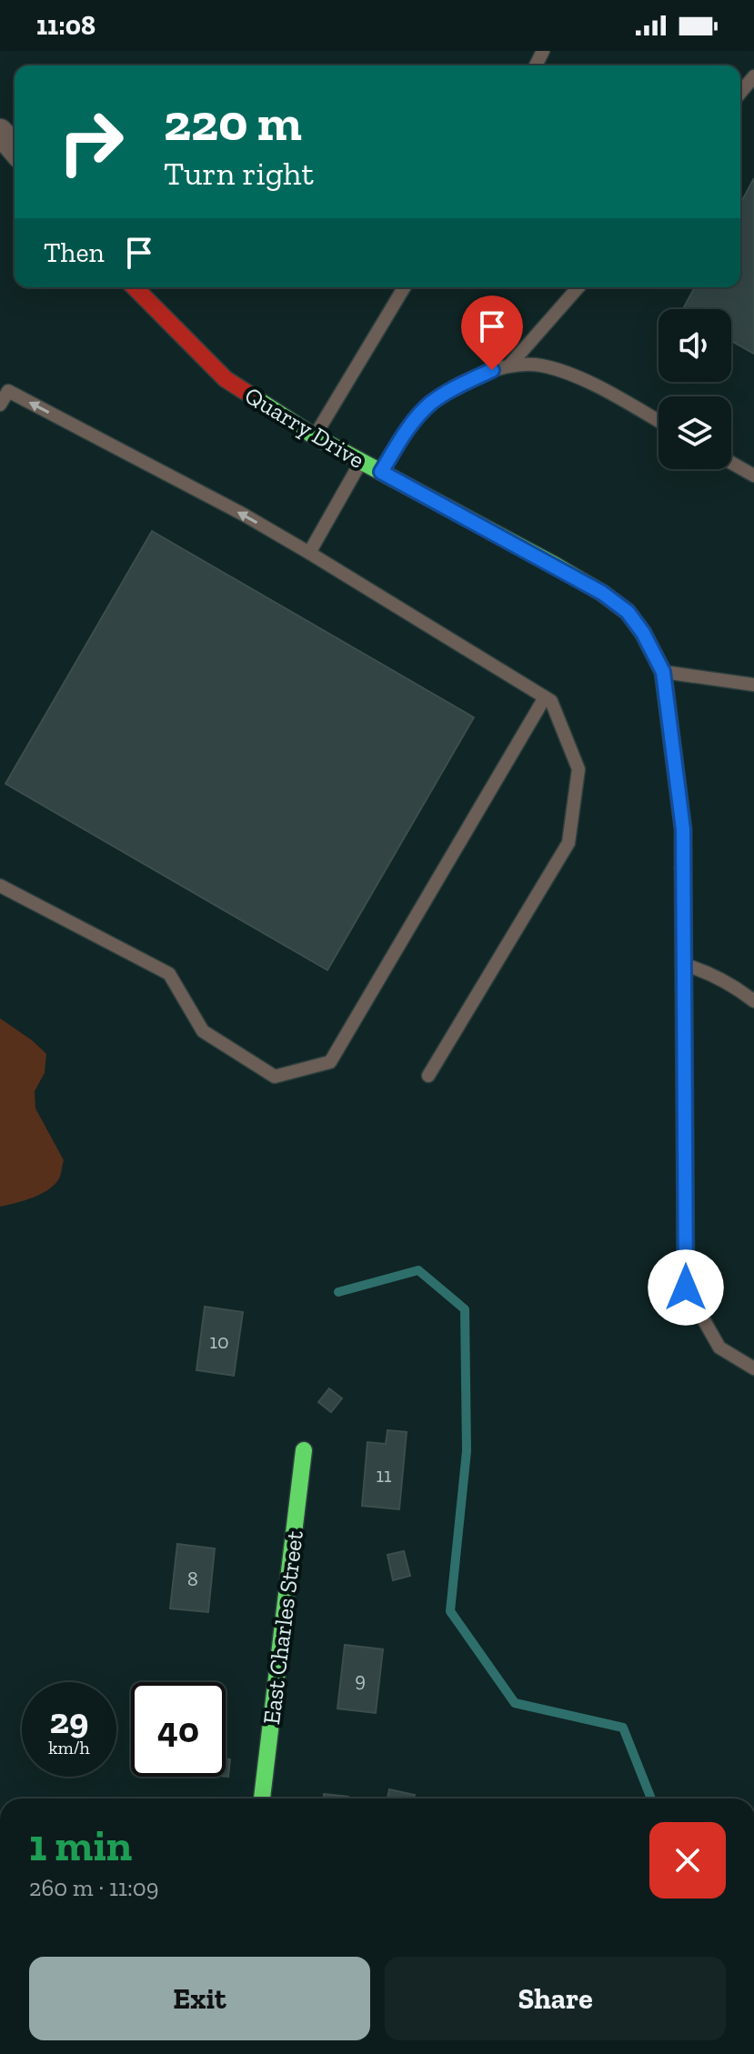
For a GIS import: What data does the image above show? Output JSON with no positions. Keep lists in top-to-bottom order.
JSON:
{
  "streets": {
    "street": ["Quarry Drive", "East Charles Street"]
  },
  "house_numbers": [
    "10",
    "11",
    "8",
    "9"
  ],
  "page": {
    "status": "11:08",
    "turn": ["220 m", "Turn right"],
    "then": "Then",
    "speed": "29 km/h",
    "limit": "40",
    "heading": ["1 min", "260 m · 11:09"],
    "buttons": ["Exit", "Share"]
  }
}
